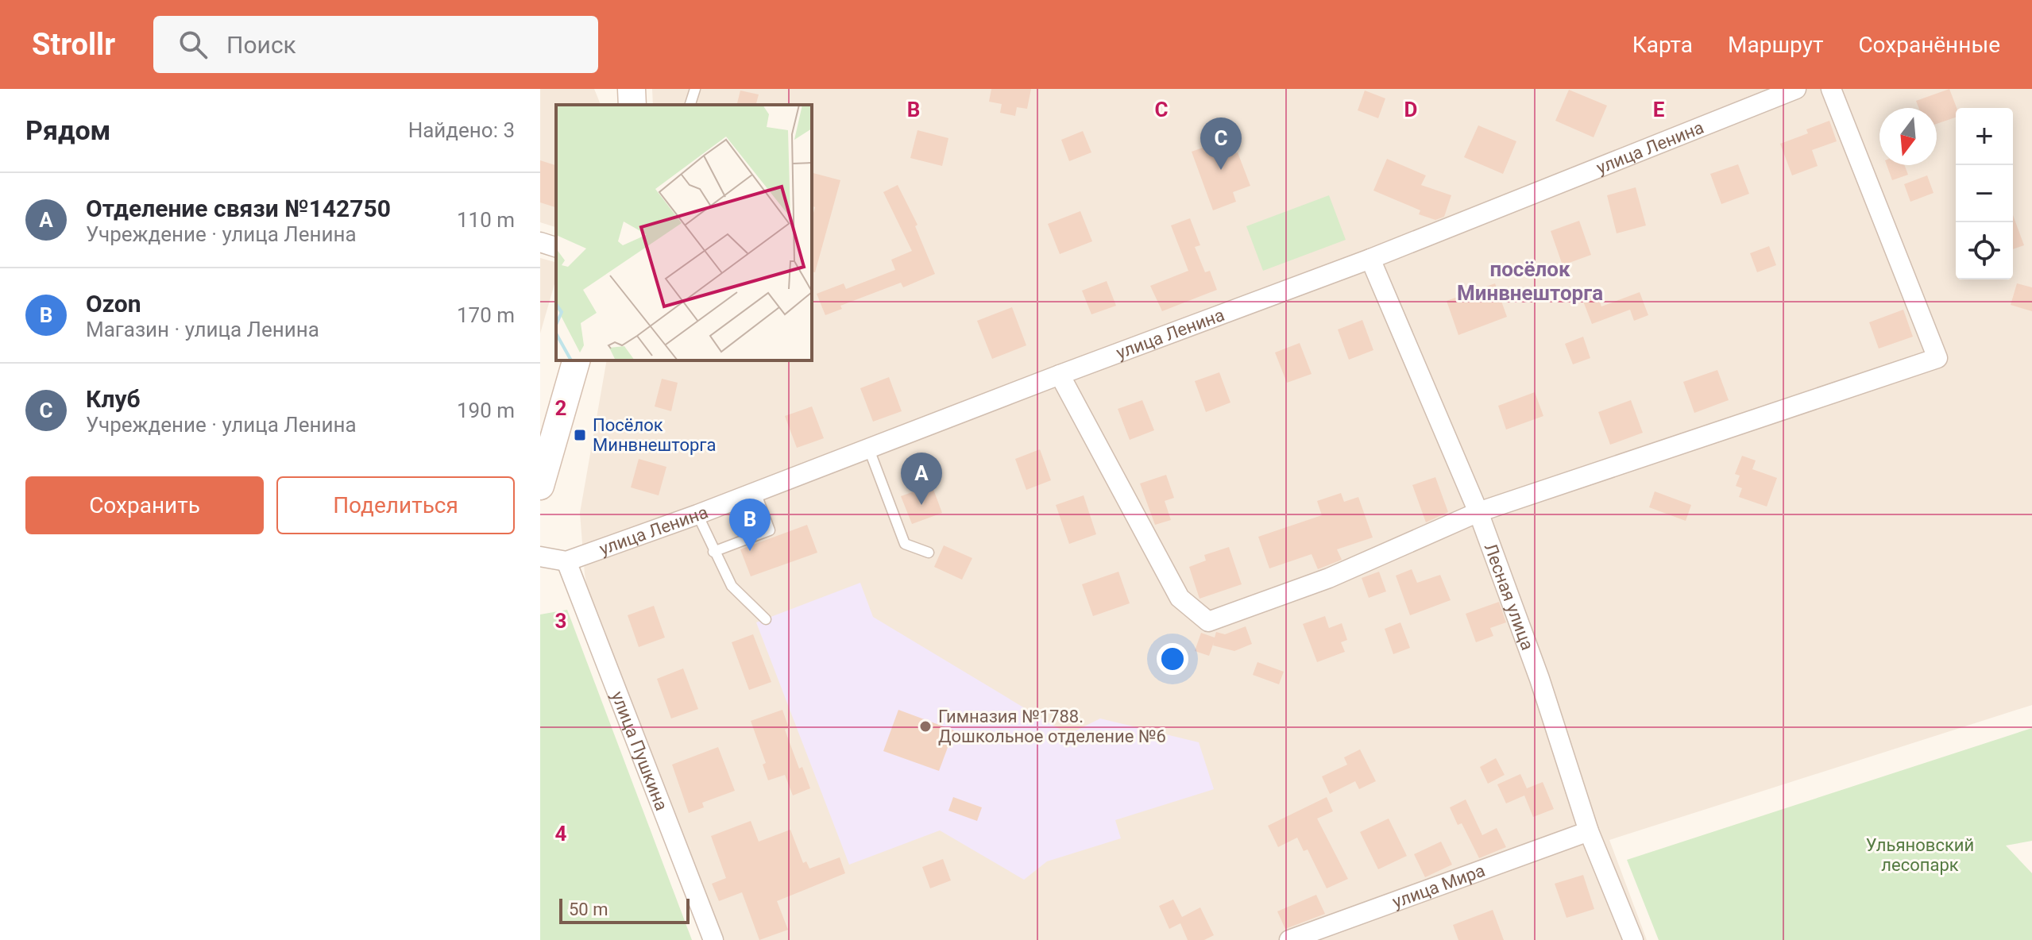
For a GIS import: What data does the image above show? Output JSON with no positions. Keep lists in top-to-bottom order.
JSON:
{
  "streets": {
    "street": [
      "улица Ленина",
      "Лесная улица",
      "улица Пушкина",
      "улица Мира"
    ]
  },
  "crossings": [
    ["улица Ленина", "Лесная улица"],
    ["улица Ленина", "улица Пушкина"],
    ["Лесная улица", "улица Мира"]
  ],
  "districts": ["посёлок Минвнешторга"],
  "parks": ["Ульяновский лесопарк"],
  "places": {
    "transit": ["Посёлок Минвнешторга"],
    "other": ["Гимназия №1788. Дошкольное отделение №6"]
  },
  "scale_bar": "50 m",
  "north": "bottom",
  "page": {
    "header": "Strollr",
    "search": "Поиск",
    "nav": ["Карта", "Маршрут", "Сохранённые"],
    "heading": ["Рядом", "Найдено: 3"],
    "map_buttons": ["+", "−"],
    "pins": ["C", "A", "B"],
    "list": [
      {
        "mark": "A",
        "name": "Отделение связи №142750",
        "note": "Учреждение · улица Ленина",
        "value": "110 m"
      },
      {
        "mark": "B",
        "name": "Ozon",
        "note": "Магазин · улица Ленина",
        "value": "170 m"
      },
      {
        "mark": "C",
        "name": "Клуб",
        "note": "Учреждение · улица Ленина",
        "value": "190 m"
      }
    ],
    "buttons": ["Сохранить", "Поделиться"],
    "scale": "50 m"
  },
  "grid": {
    "columns": [
      "B",
      "C",
      "D",
      "E"
    ],
    "rows": ["2", "3", "4"]
  }
}
